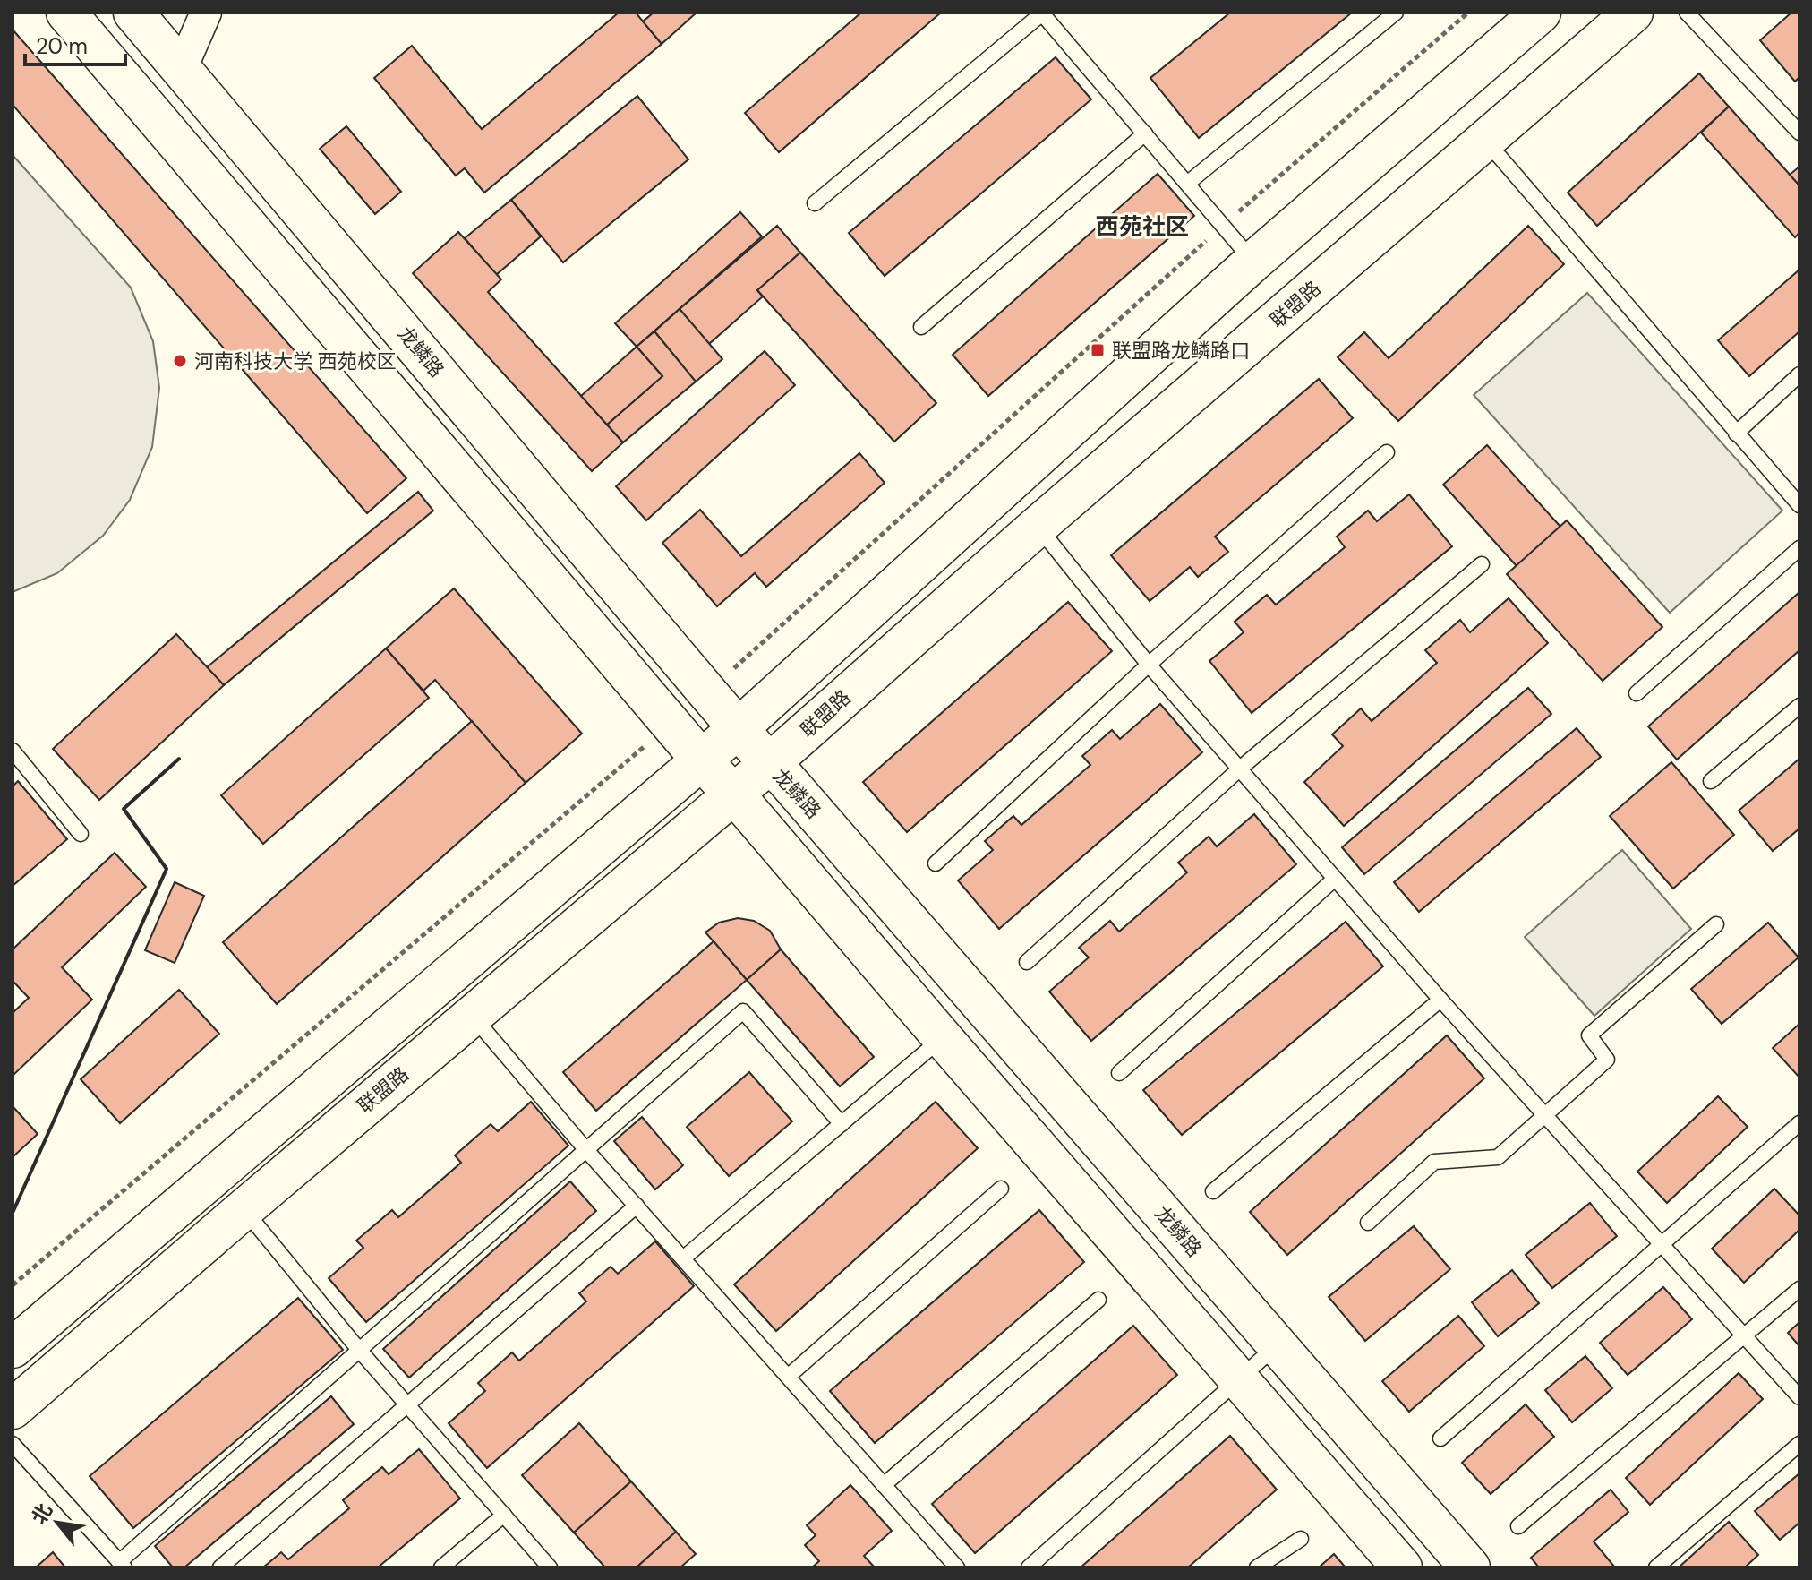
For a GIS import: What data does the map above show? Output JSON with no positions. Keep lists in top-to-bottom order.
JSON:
{
  "streets": {
    "main road": ["联盟路", "龙鳞路"]
  },
  "crossings": [
    ["联盟路", "龙鳞路"]
  ],
  "districts": ["西苑社区"],
  "places": {
    "transit": ["联盟路龙鳞路口"],
    "other": ["河南科技大学 西苑校区"]
  },
  "scale_bar": "20 m",
  "north": "top left"
}
